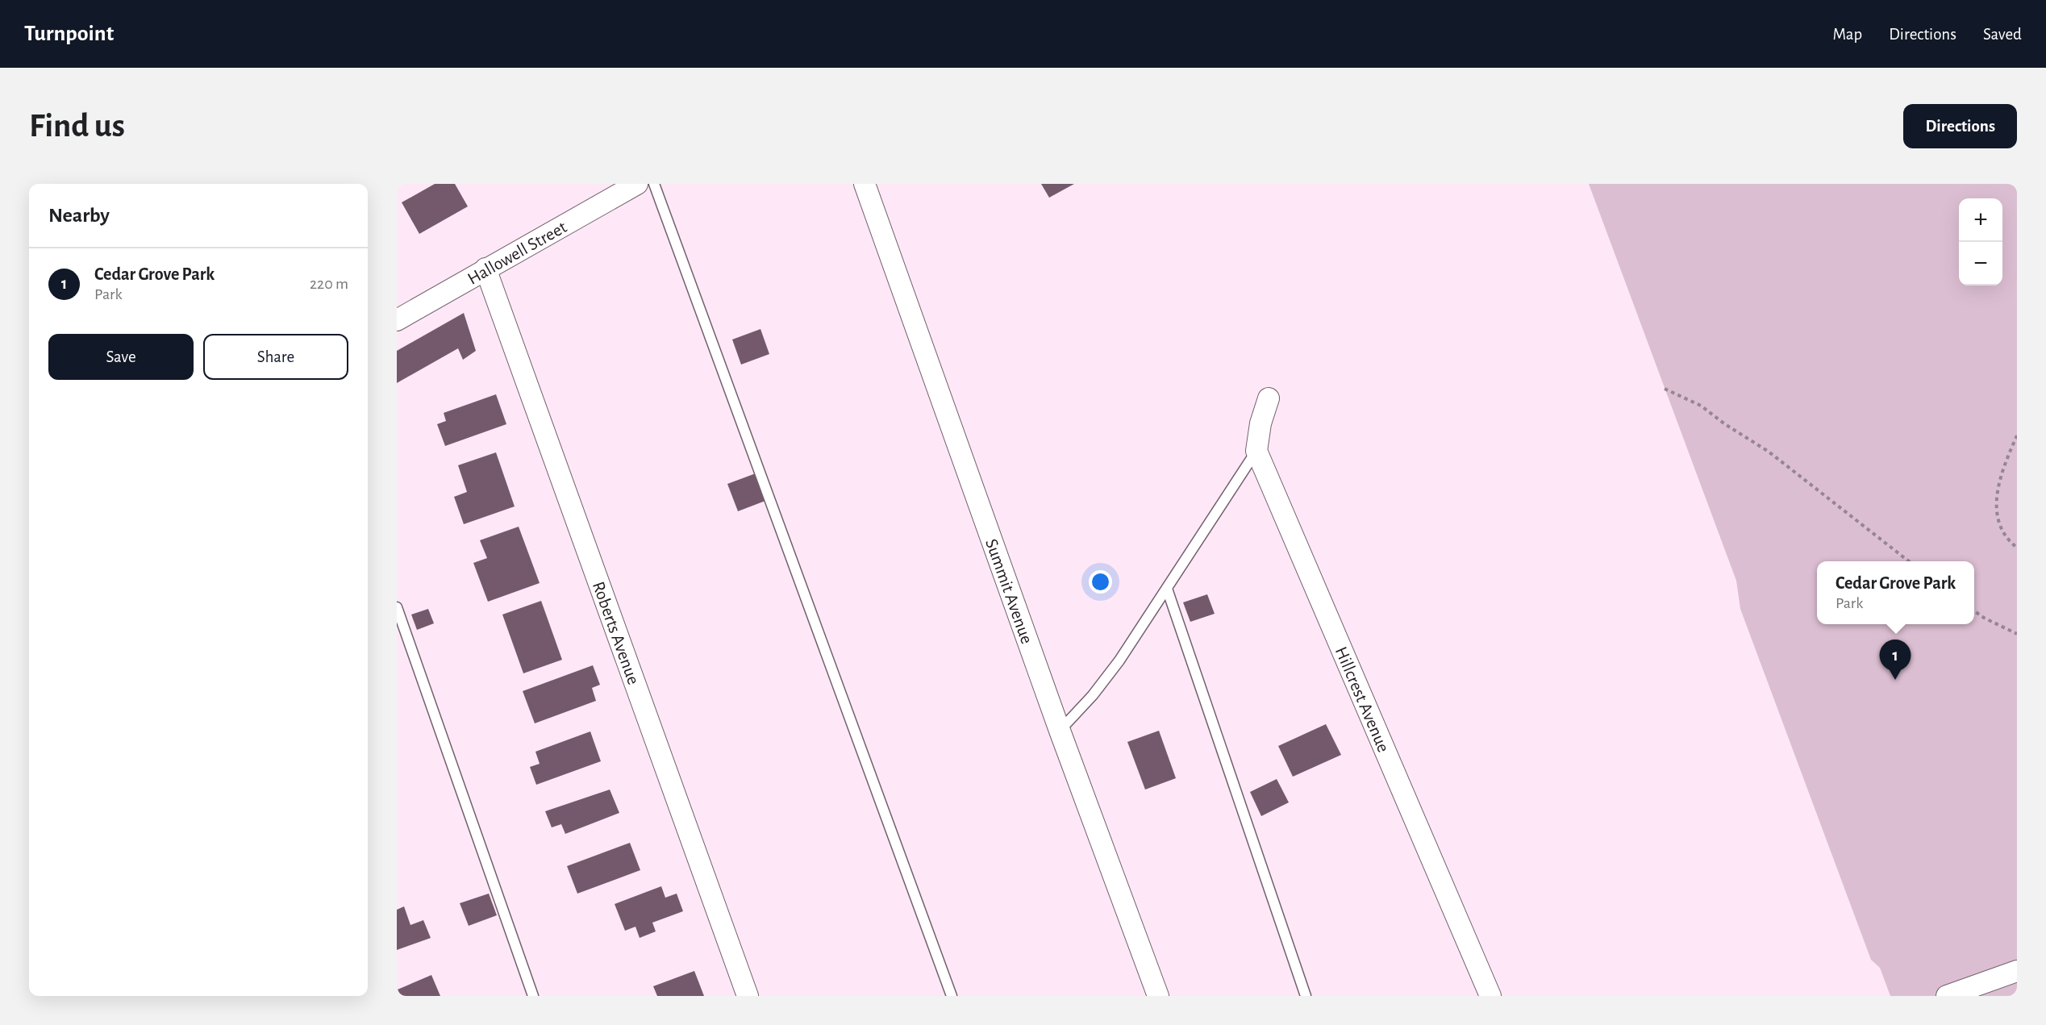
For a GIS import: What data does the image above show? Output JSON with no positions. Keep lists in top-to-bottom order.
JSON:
{
  "streets": {
    "street": [
      "Hallowell Street",
      "Summit Avenue",
      "Roberts Avenue",
      "Hillcrest Avenue"
    ]
  },
  "crossings": [
    ["Hallowell Street", "Roberts Avenue"]
  ],
  "page": {
    "header": "Turnpoint",
    "nav": ["Map", "Directions", "Saved"],
    "buttons": [
      "Directions",
      ["Save", "Share"]
    ],
    "title": "Find us",
    "heading": "Nearby",
    "map_buttons": ["+", "−"],
    "list": [
      {
        "mark": "1",
        "name": "Cedar Grove Park",
        "note": "Park",
        "value": "220 m"
      }
    ],
    "popup": ["Cedar Grove Park", "Park"],
    "pins": "1"
  }
}
